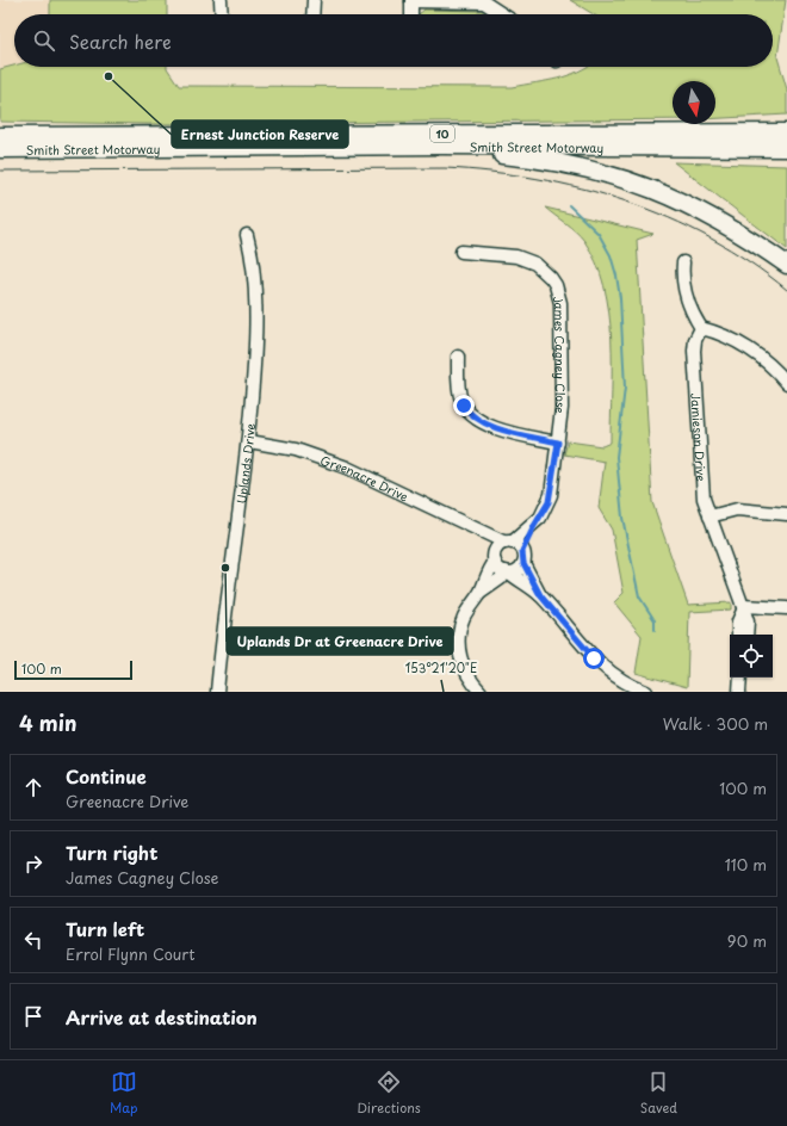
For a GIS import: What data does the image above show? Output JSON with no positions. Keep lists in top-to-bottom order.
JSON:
{
  "streets": {
    "highway": ["10", "Smith Street Motorway"],
    "street": [
      "James Cagney Close",
      "Jamieson Drive",
      "Uplands Drive",
      "Greenacre Drive"
    ]
  },
  "crossings": [
    ["James Cagney Close", "Greenacre Drive"],
    ["Uplands Drive", "Greenacre Drive"]
  ],
  "places": ["Ernest Junction Reserve", "Uplands Dr at Greenacre Drive"],
  "scale_bar": "100 m",
  "north": "bottom",
  "page": {
    "search": "Search here",
    "scale": "100 m",
    "heading": ["4 min", "Walk · 300 m"],
    "list": [
      ["Continue", "Greenacre Drive", "100 m"],
      ["Turn right", "James Cagney Close", "110 m"],
      ["Turn left", "Errol Flynn Court", "90 m"],
      "Arrive at destination"
    ],
    "nav": ["Map", "Directions", "Saved"]
  },
  "coordinates": ["153°21'20\"E"]
}
